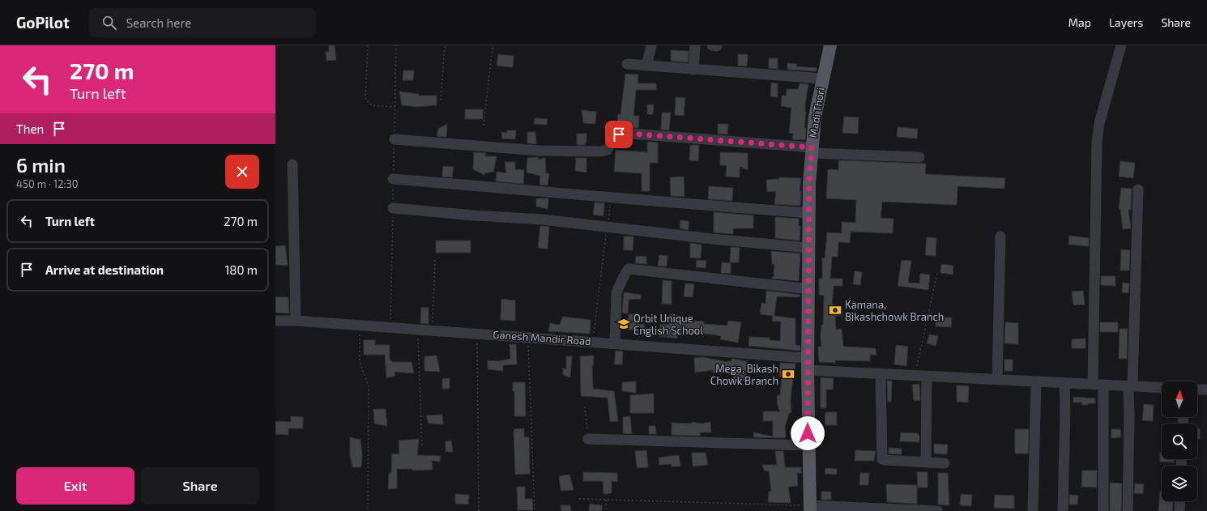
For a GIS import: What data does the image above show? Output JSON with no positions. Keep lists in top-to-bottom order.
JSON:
{
  "streets": {
    "main road": ["Madi Thori"],
    "street": ["Ganesh Mandir Road"]
  },
  "crossings": [
    ["Madi Thori", "Ganesh Mandir Road"]
  ],
  "places": {
    "bank": ["Kamana, Bikashchowk Branch", "Mega, Bikash Chowk Branch"],
    "school or university": ["Orbit Unique English School"]
  },
  "north": "top",
  "page": {
    "header": "GoPilot",
    "search": "Search here",
    "nav": ["Map", "Layers", "Share"],
    "turn": ["270 m", "Turn left"],
    "then": "Then",
    "heading": ["6 min", "450 m · 12:30"],
    "list": [
      {
        "name": "Turn left",
        "value": "270 m"
      },
      {
        "name": "Arrive at destination",
        "value": "180 m"
      }
    ],
    "buttons": ["Exit", "Share"]
  }
}
